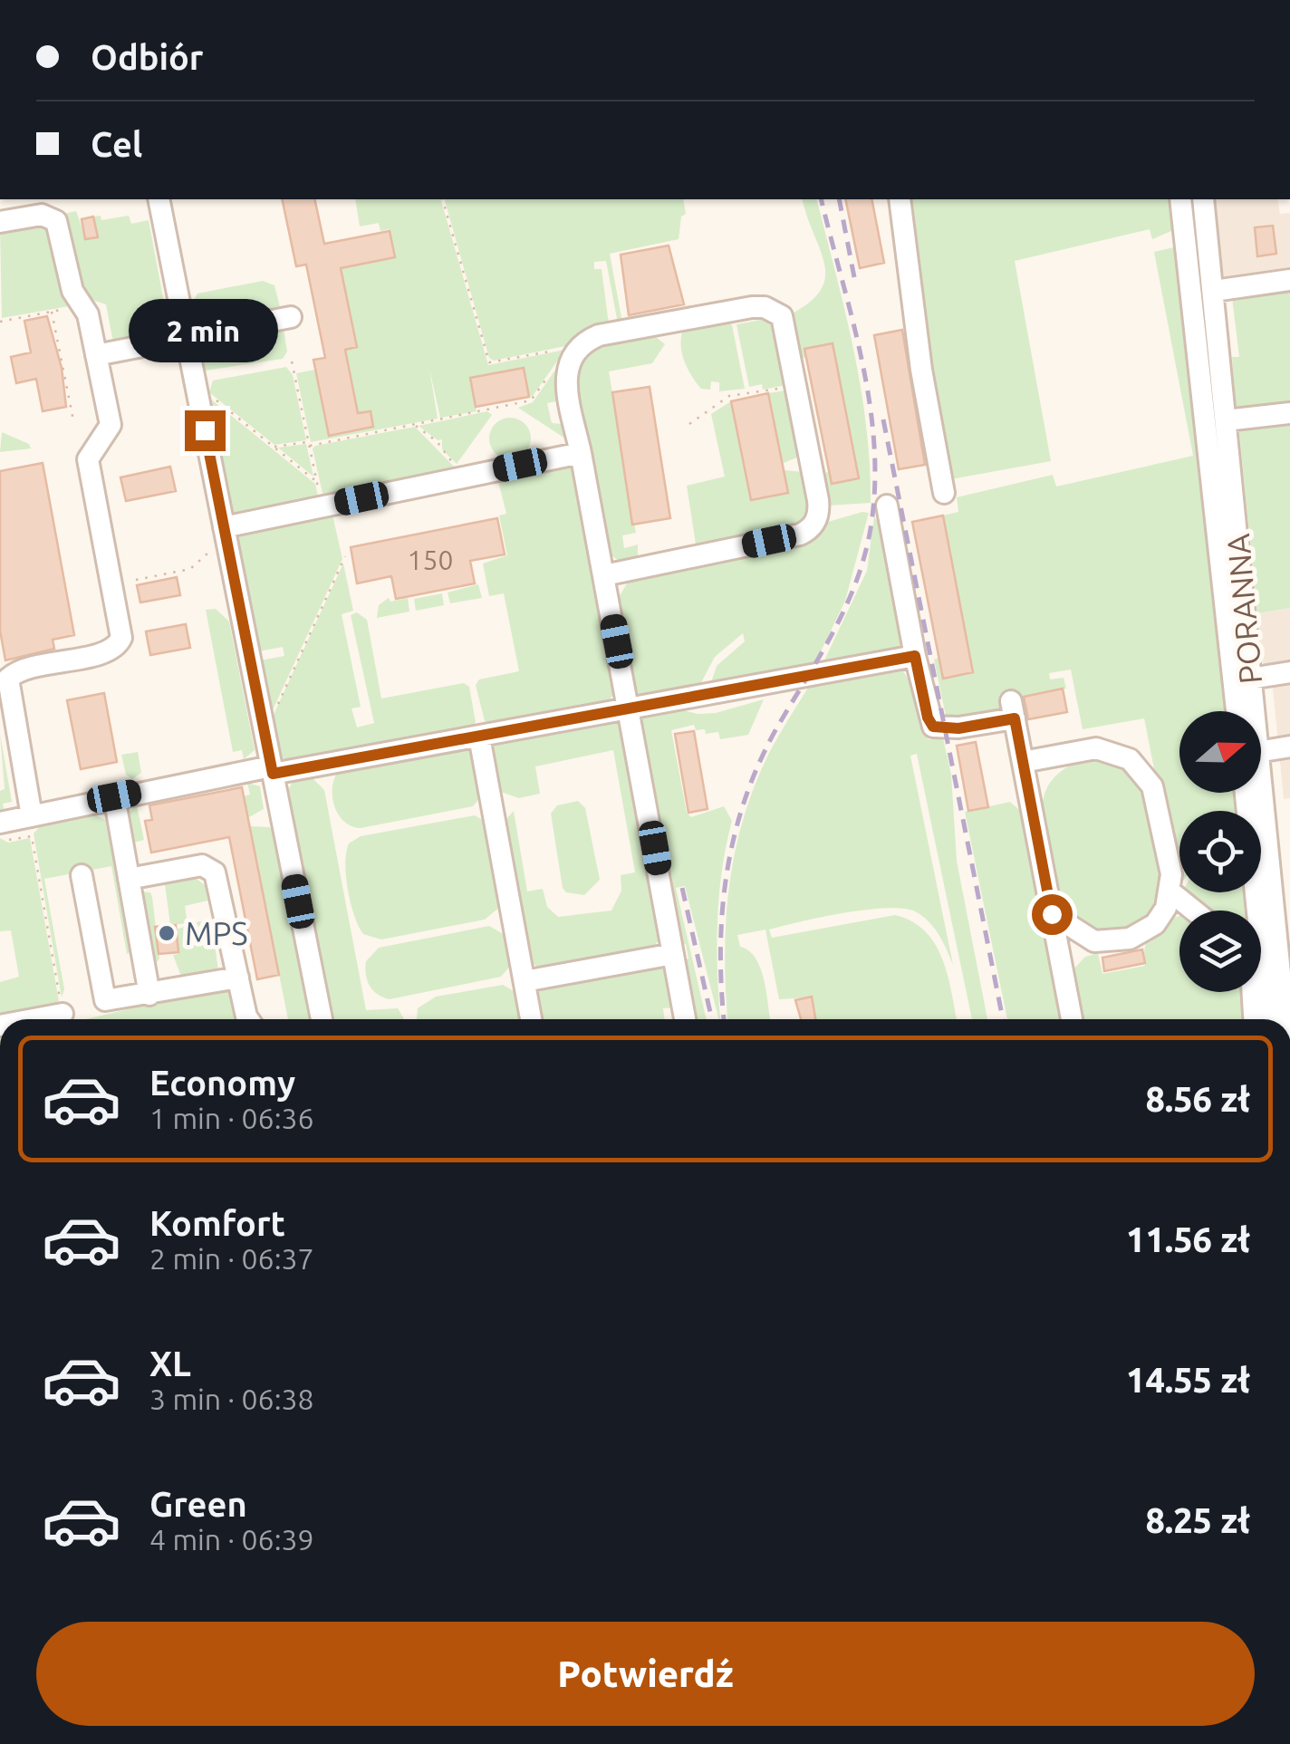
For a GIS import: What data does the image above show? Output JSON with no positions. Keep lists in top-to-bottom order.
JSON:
{
  "streets": {
    "street": ["PORANNA"]
  },
  "places": ["MPS"],
  "house_numbers": ["150"],
  "north": "right",
  "page": {
    "banner": ["Odbiór", "Cel"],
    "bubble": "2 min",
    "list": [
      {
        "name": "Economy",
        "note": "1 min · 06:36",
        "value": "8.56 zł"
      },
      {
        "name": "Komfort",
        "note": "2 min · 06:37",
        "value": "11.56 zł"
      },
      {
        "name": "XL",
        "note": "3 min · 06:38",
        "value": "14.55 zł"
      },
      {
        "name": "Green",
        "note": "4 min · 06:39",
        "value": "8.25 zł"
      }
    ],
    "buttons": "Potwierdź"
  }
}
